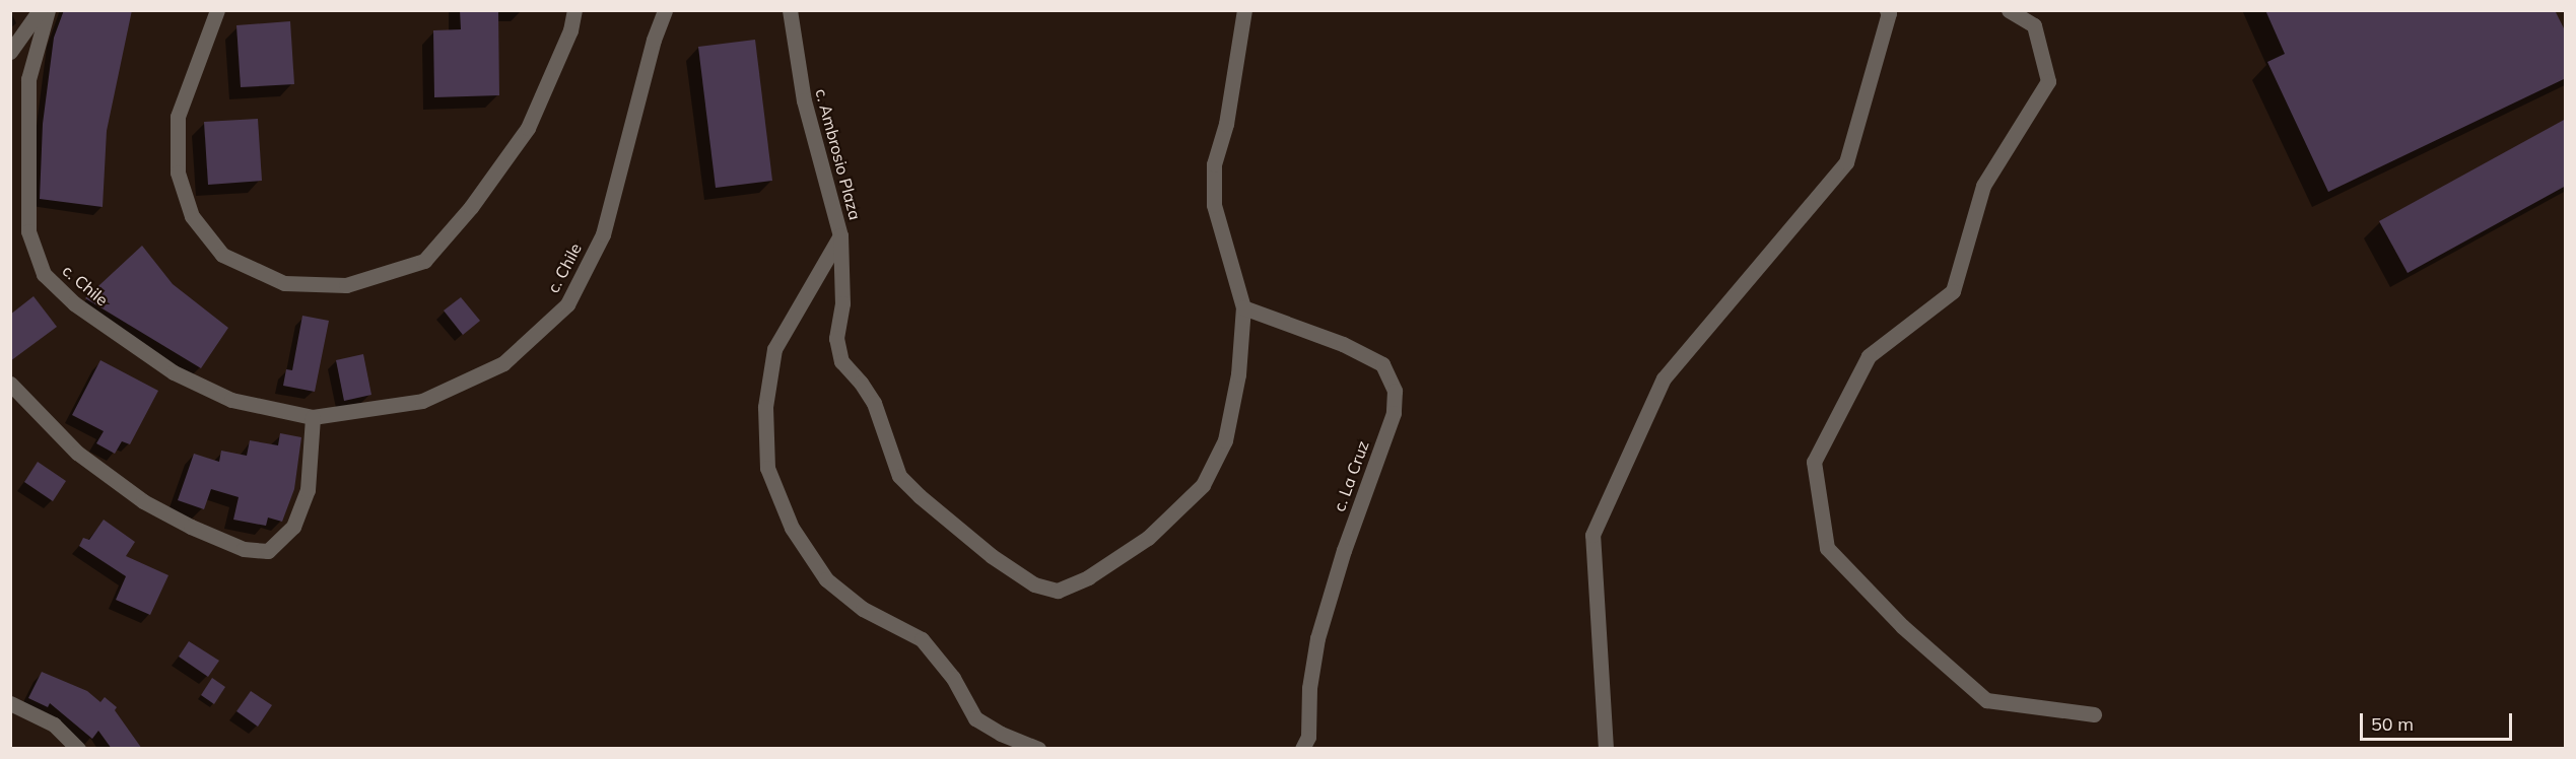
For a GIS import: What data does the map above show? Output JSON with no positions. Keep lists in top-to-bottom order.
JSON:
{
  "streets": {
    "street": ["c. Ambrosio Plaza", "c. Chile", "c. La Cruz"]
  },
  "scale_bar": "50 m"
}
